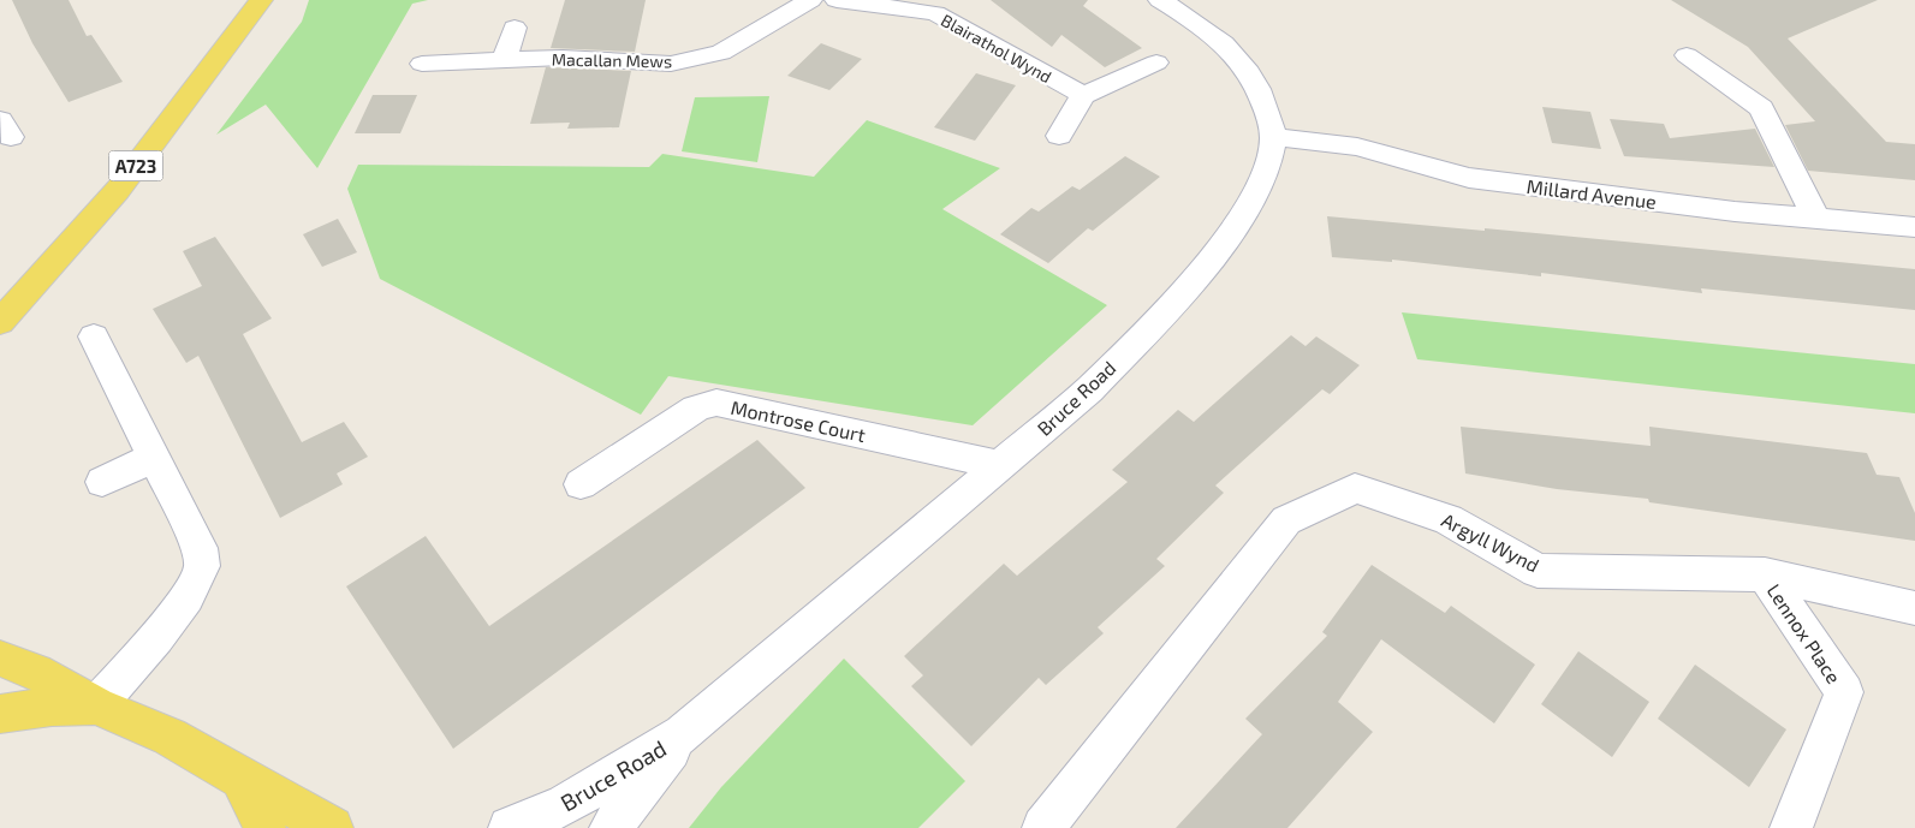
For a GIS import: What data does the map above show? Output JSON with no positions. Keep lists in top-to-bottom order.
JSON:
{
  "streets": {
    "main road": ["A723"],
    "street": [
      "Blairathol Wynd",
      "Macallan Mews",
      "Millard Avenue",
      "Bruce Road",
      "Montrose Court",
      "Argyll Wynd",
      "Lennox Place"
    ]
  },
  "crossings": [
    ["Millard Avenue", "Bruce Road"],
    ["Bruce Road", "Montrose Court"],
    ["Argyll Wynd", "Lennox Place"]
  ]
}
